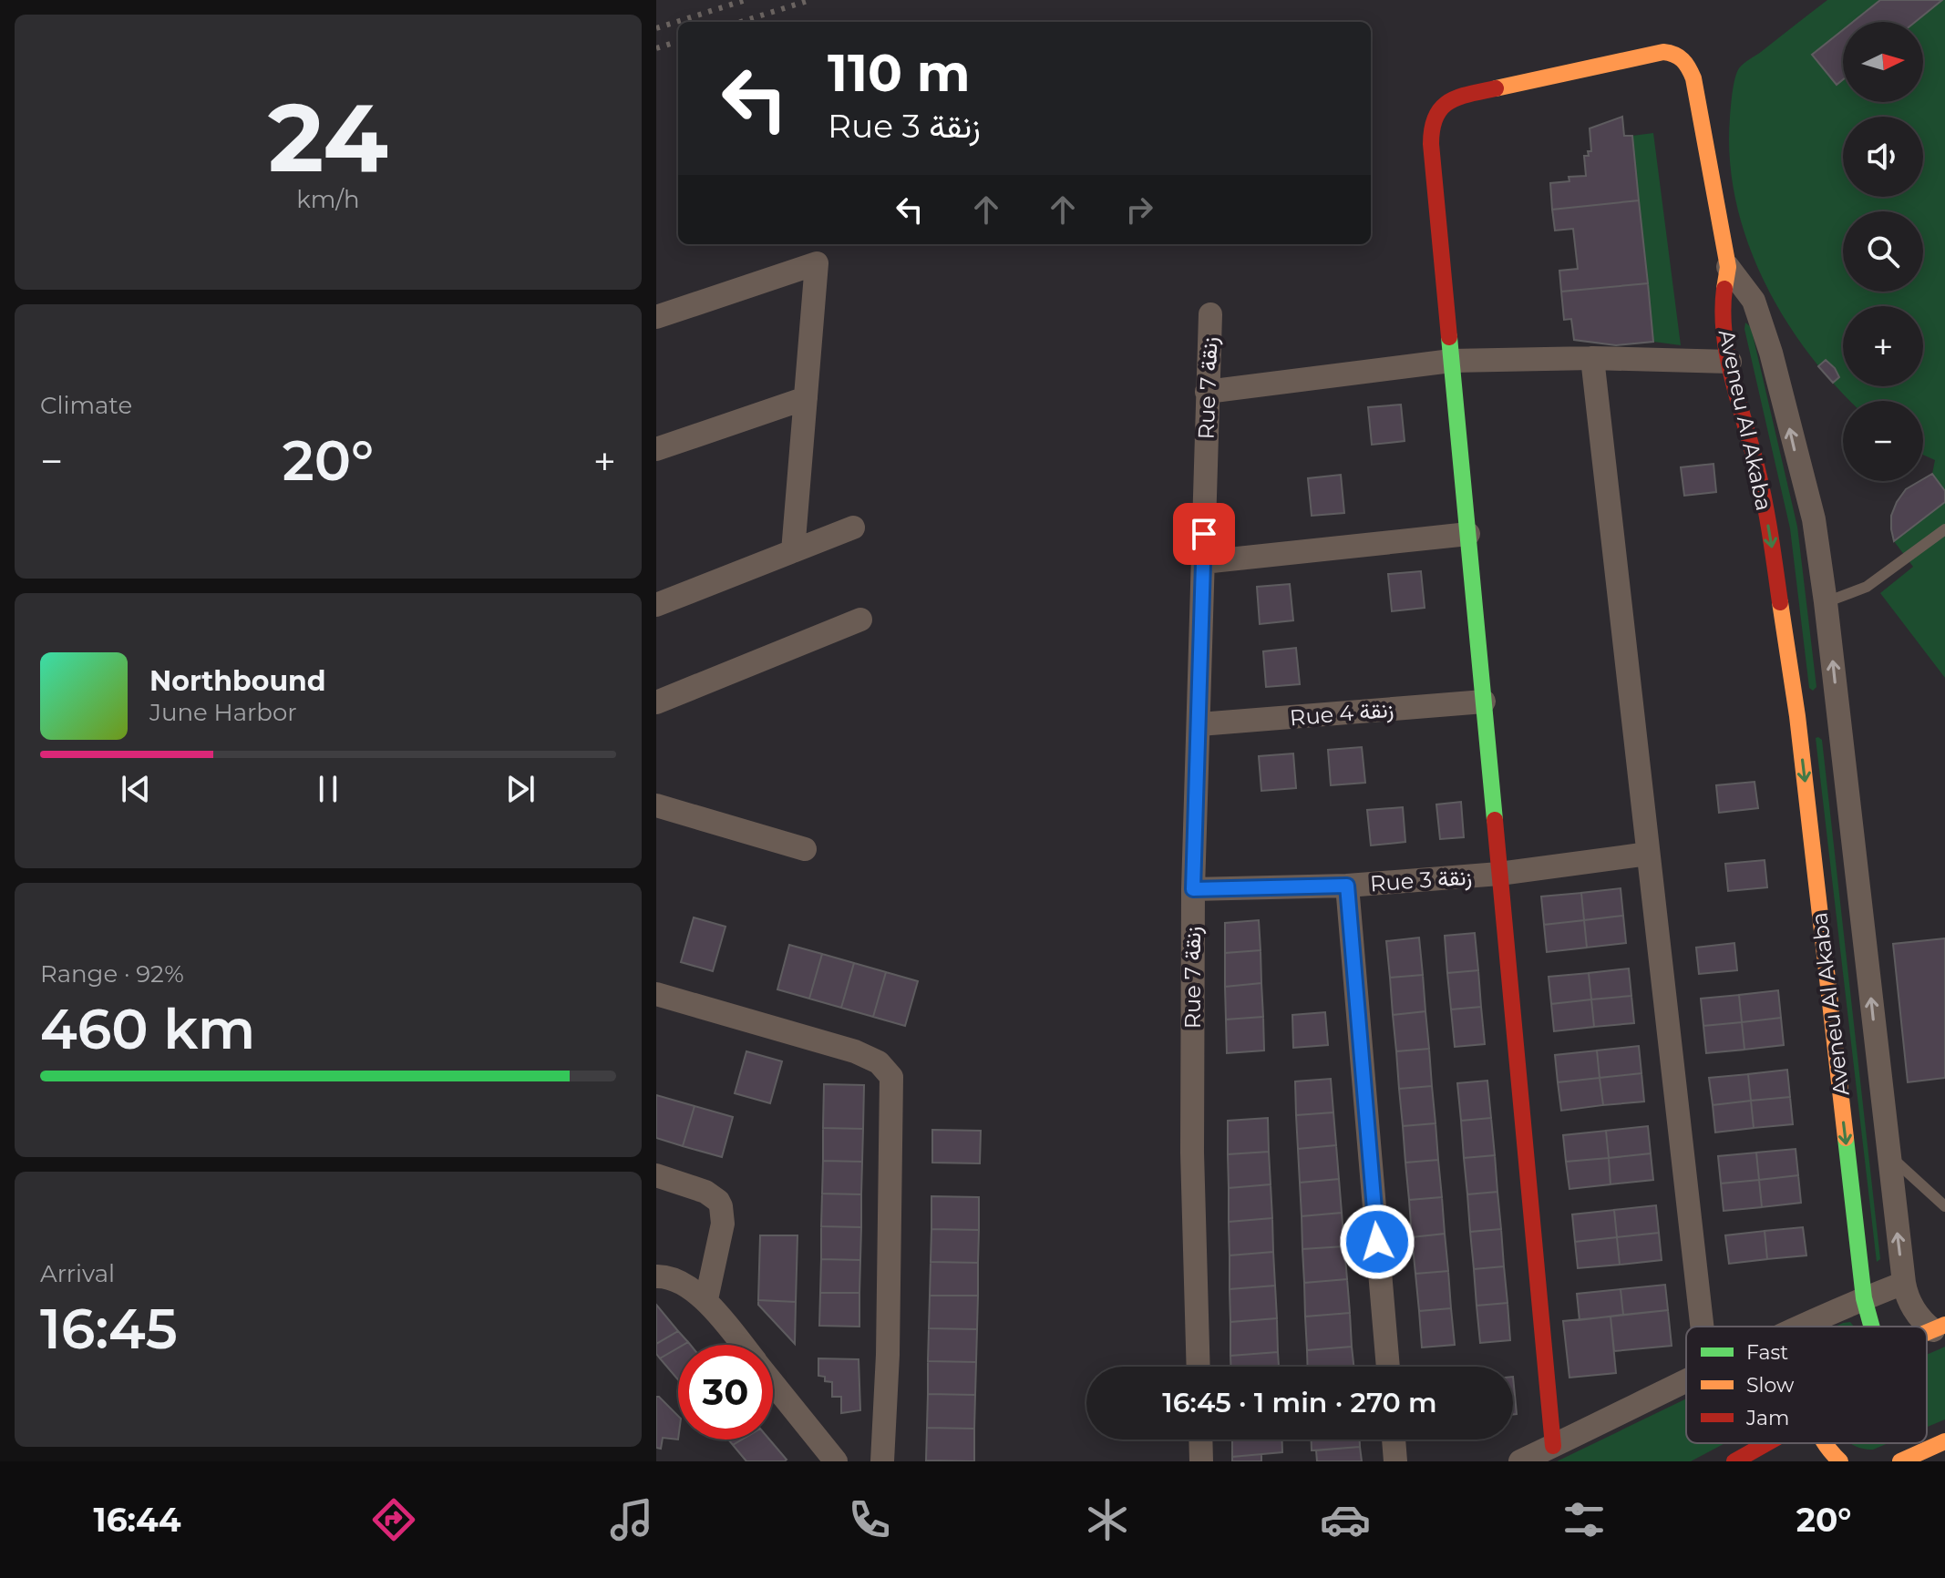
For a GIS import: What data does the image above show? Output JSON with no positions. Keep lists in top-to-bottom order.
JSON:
{
  "streets": {
    "street": [
      "Rue 7 زنقة",
      "Aveneu Al Akaba",
      "Rue 4 زنقة",
      "Rue 3 زنقة"
    ]
  },
  "crossings": [
    ["Rue 7 زنقة", "Rue 4 زنقة"],
    ["Rue 7 زنقة", "Rue 3 زنقة"]
  ],
  "legend": ["Fast", "Slow", "Jam"],
  "north": "right",
  "page": {
    "tile": [
      ["24", "km/h"],
      "Climate",
      ["Range · 92%", "460 km"],
      ["Arrival", "16:45"]
    ],
    "map_buttons": ["+", "−"],
    "turn": ["110 m", "Rue 3 زنقة"],
    "heat": ["−", "20°", "+"],
    "song": ["Northbound", "June Harbor"],
    "limit": "30",
    "trip": "16:45 · 1 min · 270 m",
    "tabs": ["16:44", "20°"]
  }
}
